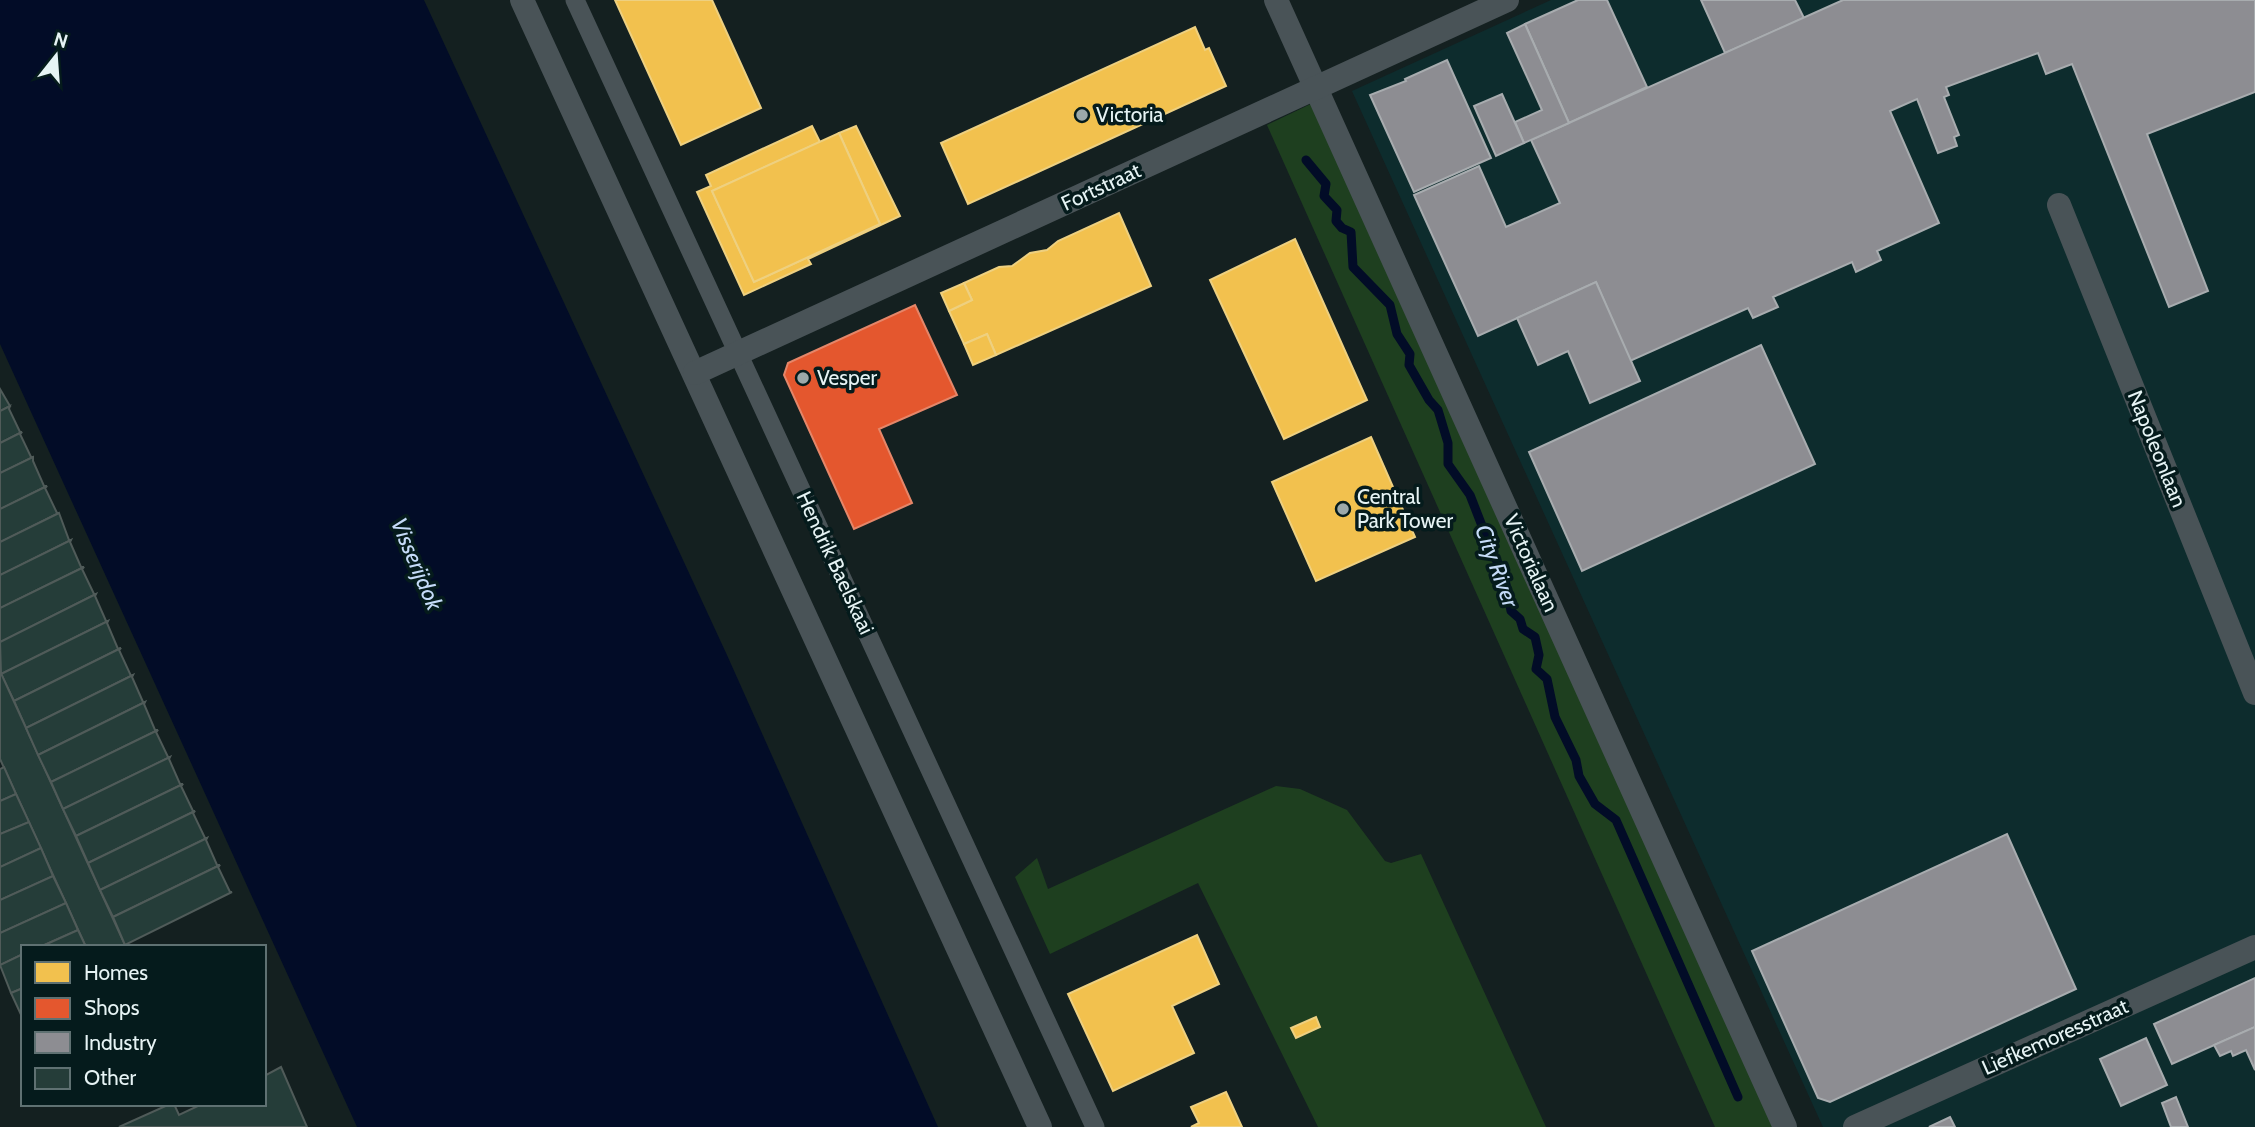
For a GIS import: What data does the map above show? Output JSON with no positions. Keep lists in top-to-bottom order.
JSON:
{
  "streets": {
    "street": [
      "Fortstraat",
      "Napoleonlaan",
      "Hendrik Baelskaai",
      "Victorialaan",
      "Liefkemoresstraat"
    ]
  },
  "crossings": [
    ["Fortstraat", "Hendrik Baelskaai"],
    ["Fortstraat", "Victorialaan"]
  ],
  "water": ["Visserijdok", "City River"],
  "places": ["Victoria", "Vesper", "Central Park Tower"],
  "legend": [
    "Homes",
    "Shops",
    "Industry",
    "Other"
  ],
  "north": "top"
}
